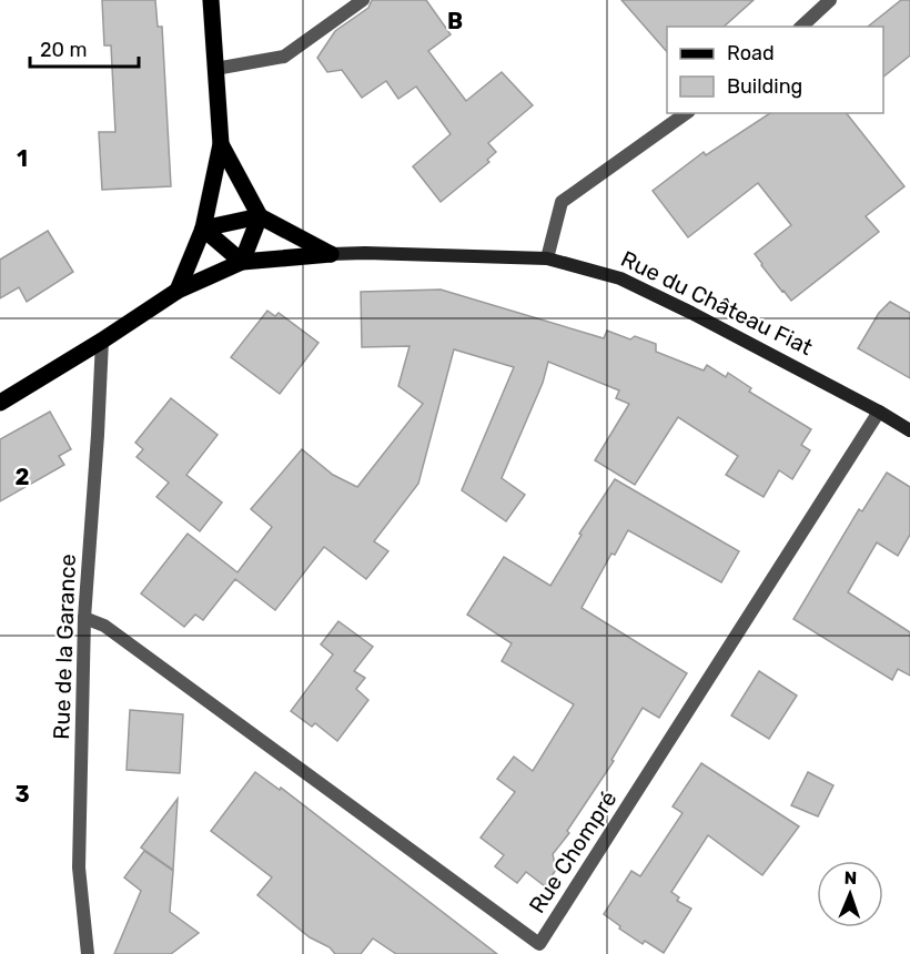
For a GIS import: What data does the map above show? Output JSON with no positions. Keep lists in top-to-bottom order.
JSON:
{
  "streets": {
    "main road": ["Rue du Château Fiat"],
    "street": ["Rue de la Garance", "Rue Chompré"]
  },
  "crossings": [
    ["Rue du Château Fiat", "Rue de la Garance"],
    ["Rue du Château Fiat", "Rue Chompré"],
    ["Rue de la Garance", "Rue Chompré"]
  ],
  "legend": ["Road", "Building"],
  "scale_bar": "20 m",
  "north": "top",
  "grid": {
    "columns": ["B"],
    "rows": ["1", "2", "3"]
  }
}
